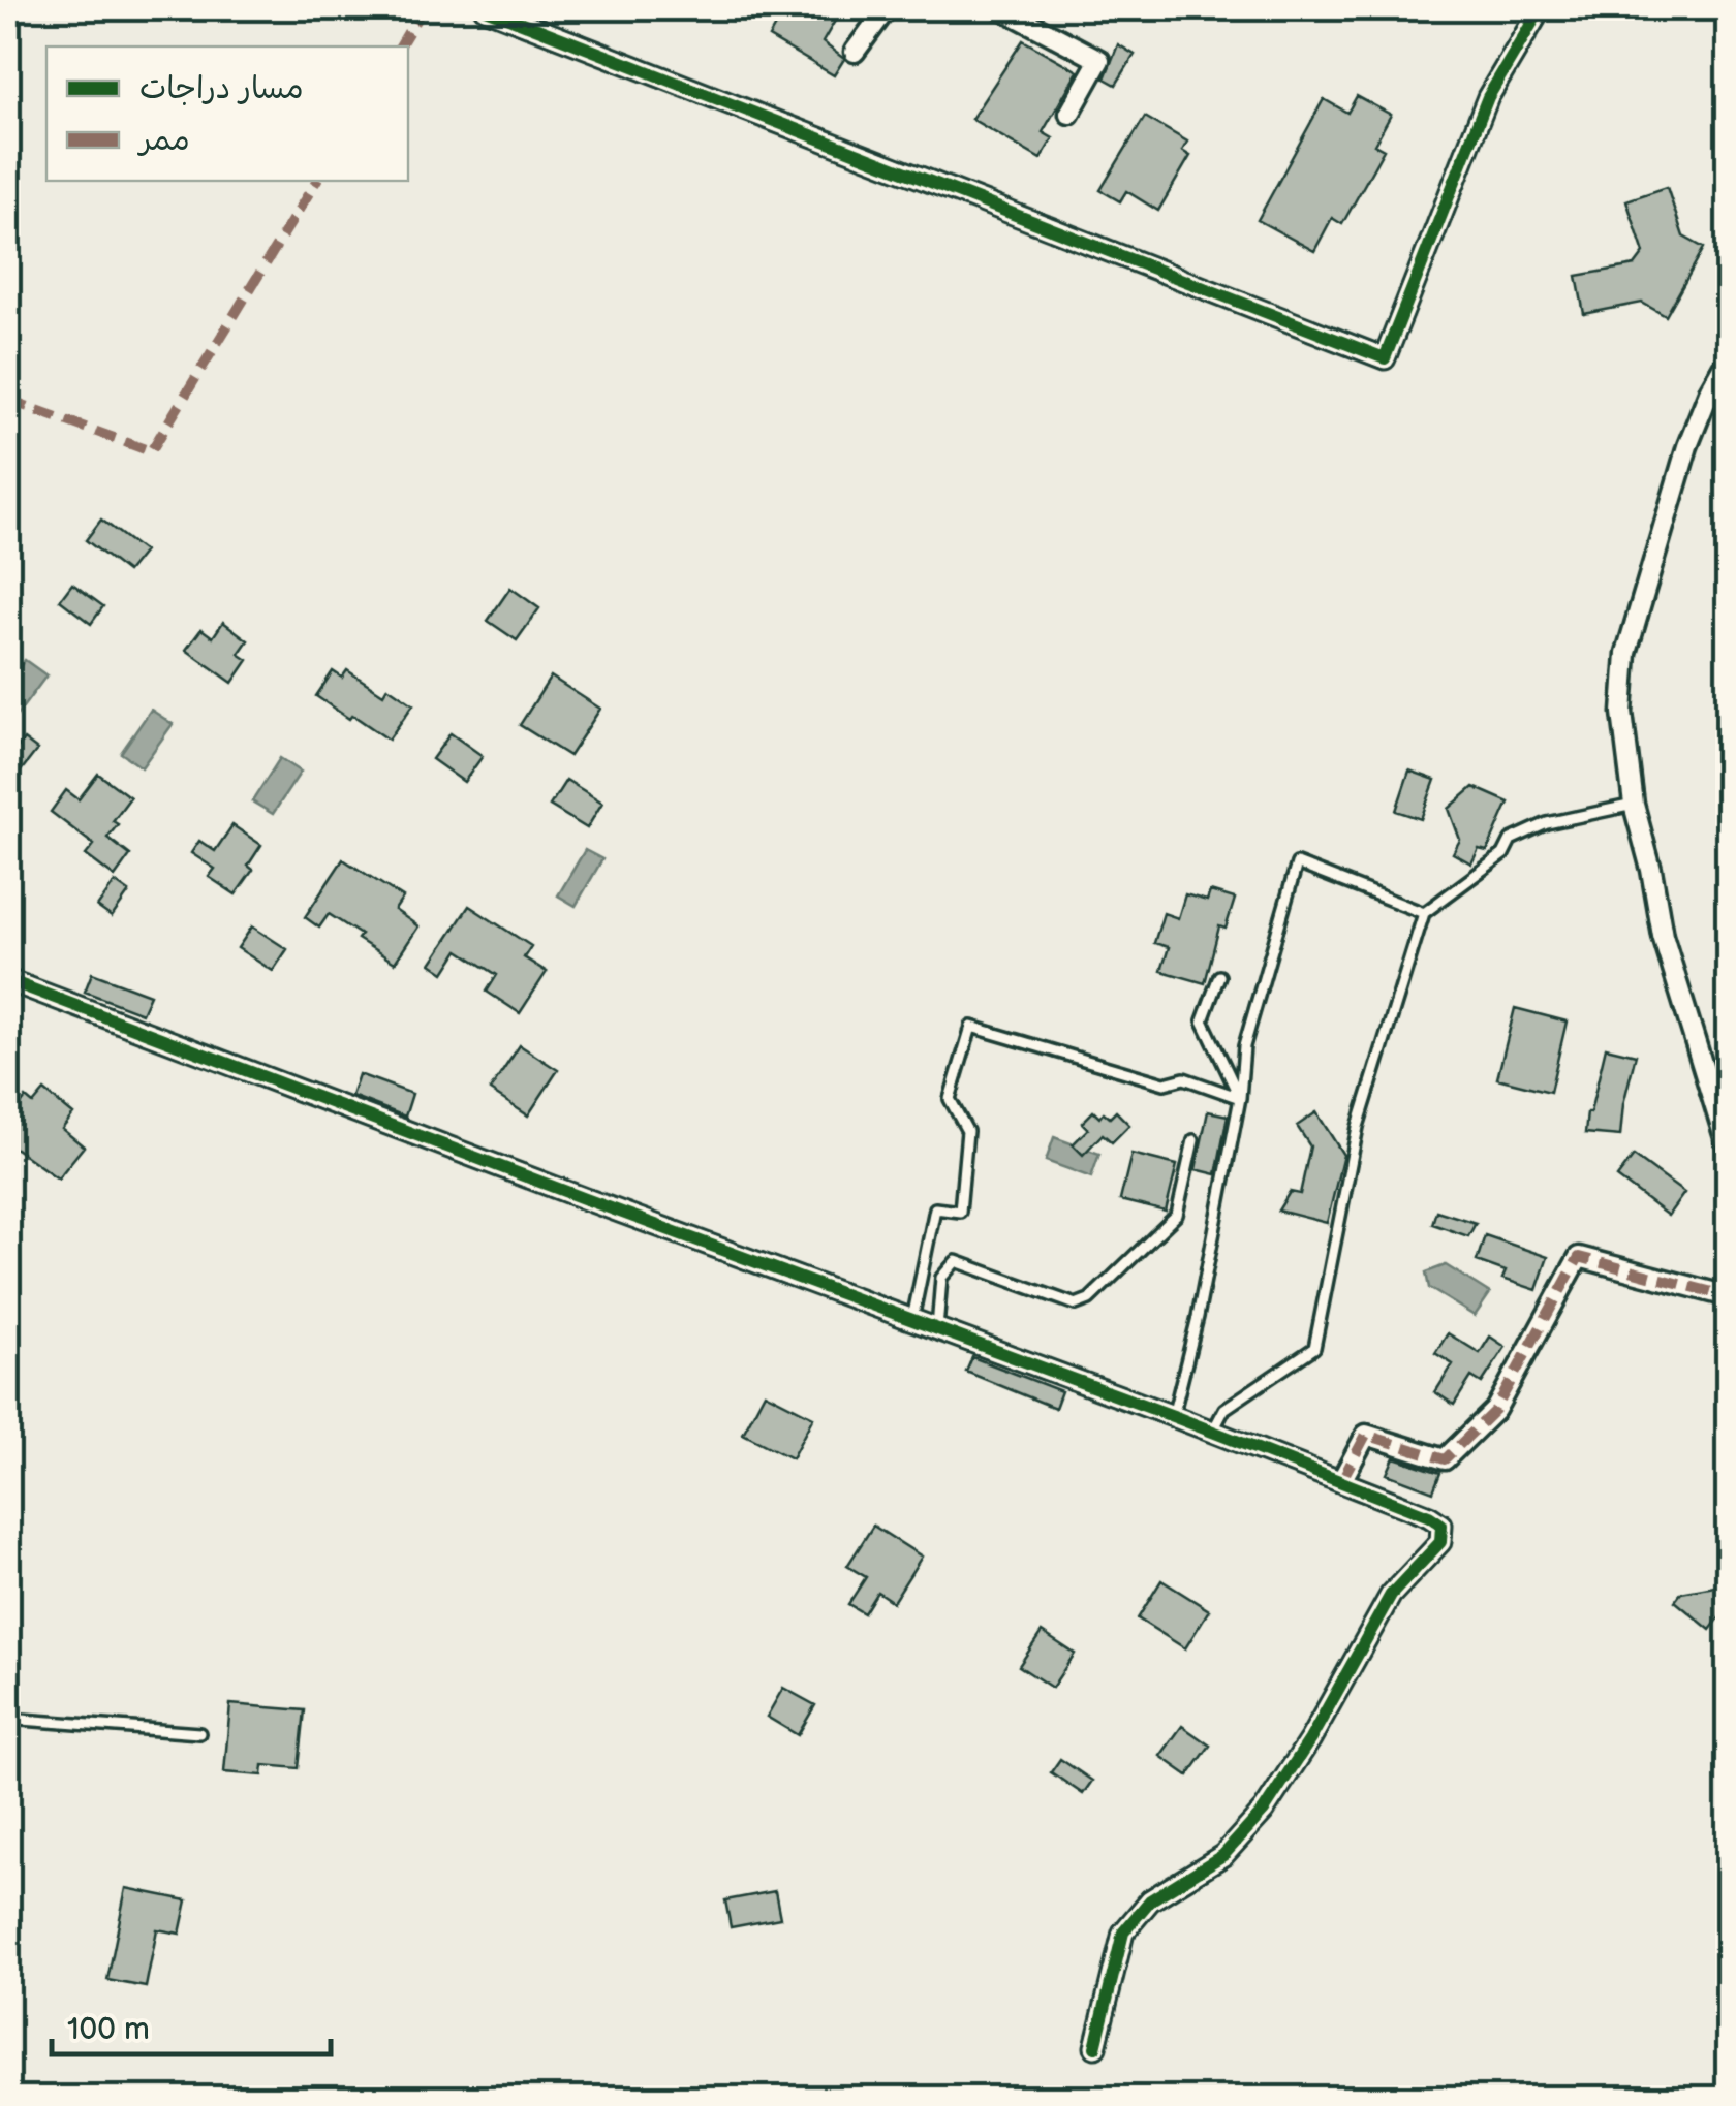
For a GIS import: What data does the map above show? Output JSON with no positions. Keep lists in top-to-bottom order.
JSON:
{
  "legend": ["مسار دراجات", "ممر"],
  "scale_bar": "100 m"
}
